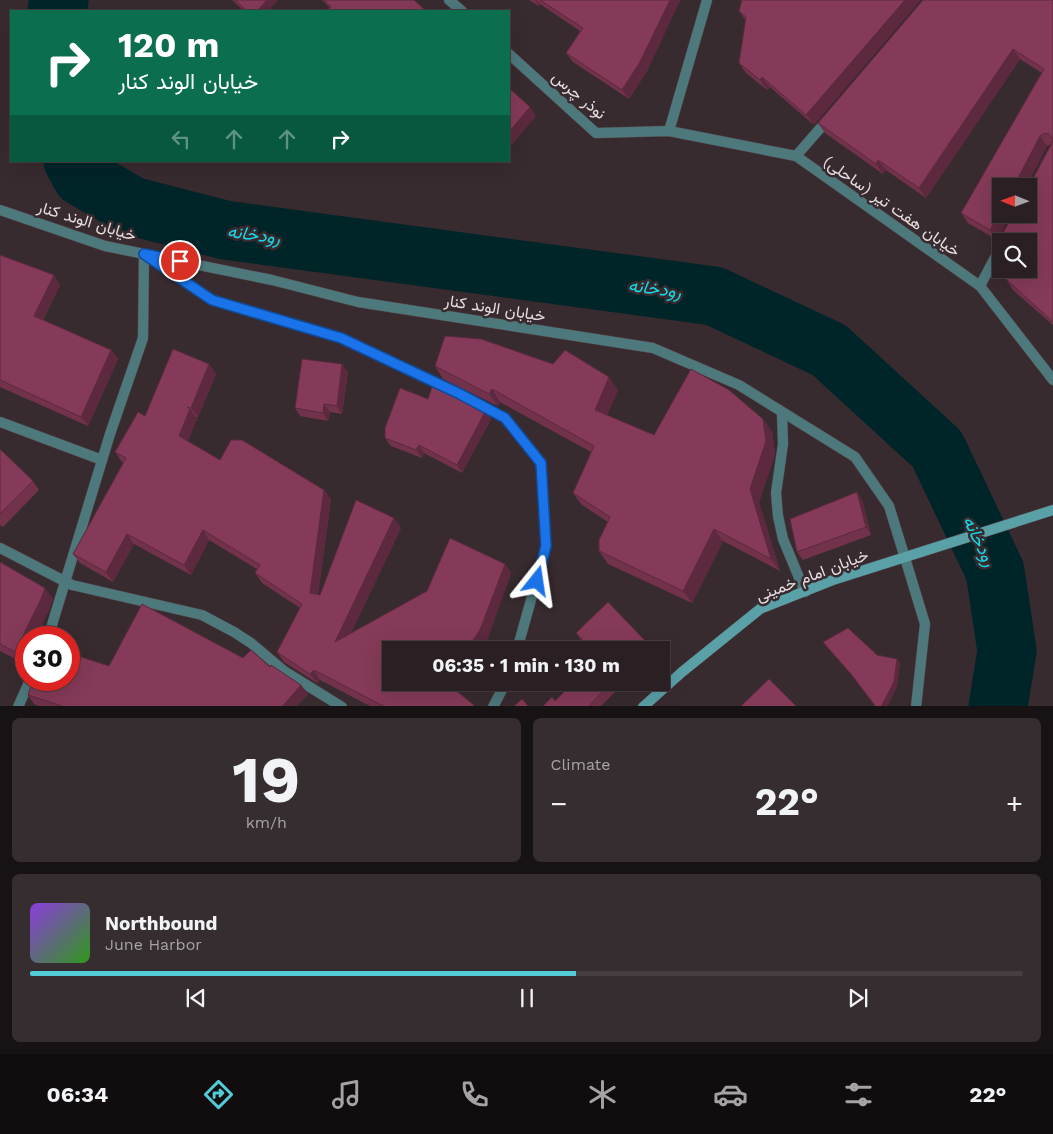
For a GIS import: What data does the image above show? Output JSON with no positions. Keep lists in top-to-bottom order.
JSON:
{
  "streets": {
    "main road": ["خیابان امام خمینی"],
    "street": ["نوذر چرس", "خیابان هفت تیر (ساحلی)", "خیابان الوند کنار"]
  },
  "crossings": [
    ["نوذر چرس", "خیابان هفت تیر (ساحلی)"],
    ["خیابان الوند کنار", "خیابان امام خمینی"]
  ],
  "water": ["رودخانه"],
  "north": "left",
  "page": {
    "turn": ["120 m", "خیابان الوند کنار"],
    "limit": "30",
    "trip": "06:35 · 1 min · 130 m",
    "tile": [
      ["19", "km/h"],
      "Climate"
    ],
    "heat": ["−", "22°", "+"],
    "song": ["Northbound", "June Harbor"],
    "tabs": ["06:34", "22°"]
  }
}
